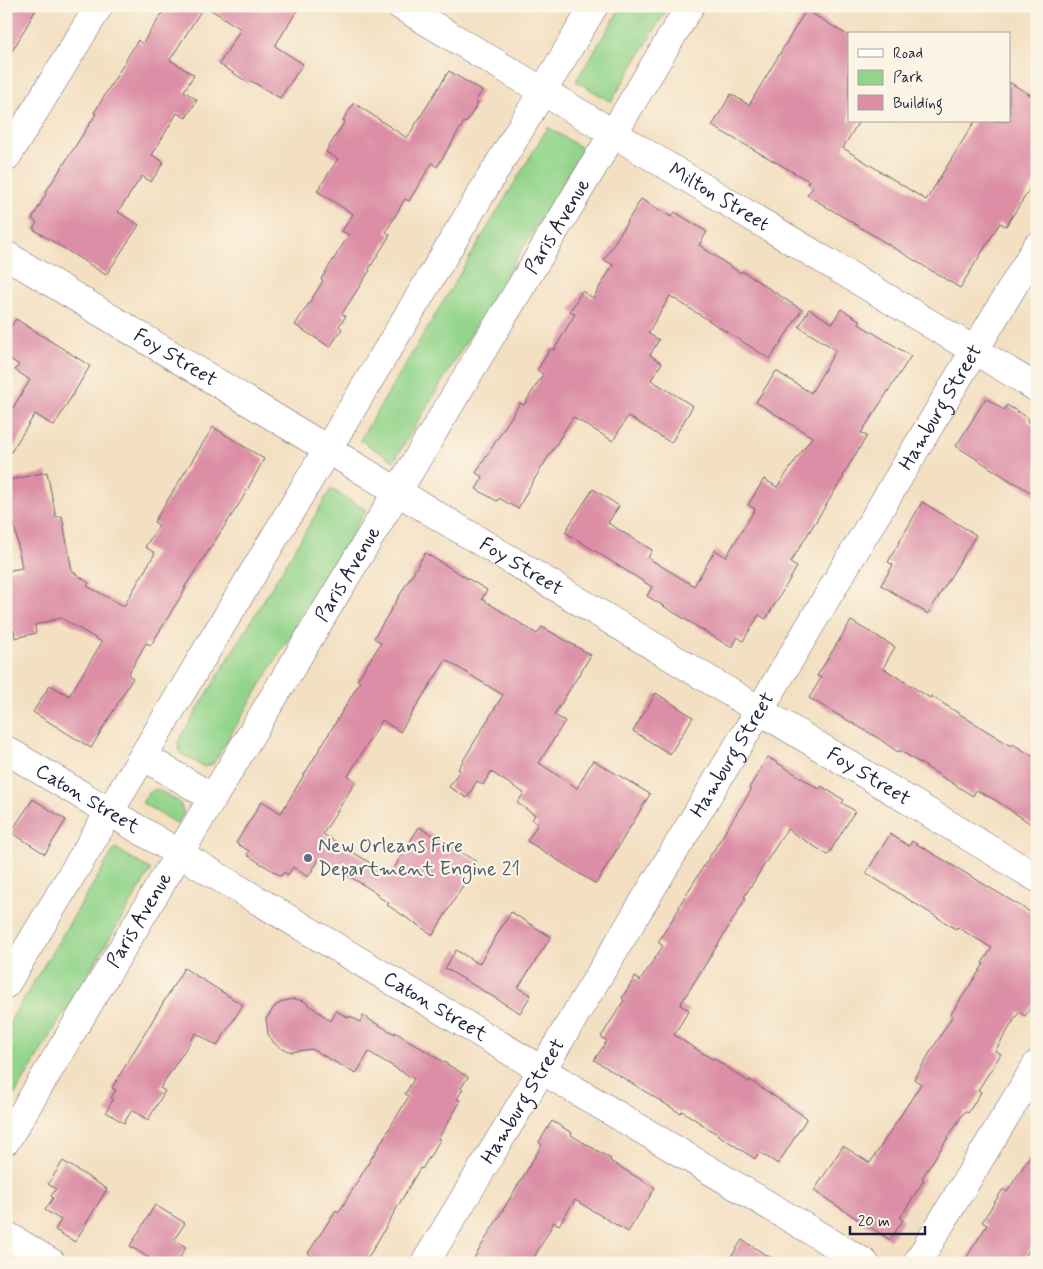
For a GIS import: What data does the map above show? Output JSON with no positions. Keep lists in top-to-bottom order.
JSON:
{
  "streets": {
    "street": [
      "Milton Street",
      "Paris Avenue",
      "Foy Street",
      "Hamburg Street",
      "Caton Street"
    ]
  },
  "crossings": [
    ["Milton Street", "Paris Avenue"],
    ["Milton Street", "Hamburg Street"],
    ["Paris Avenue", "Foy Street"],
    ["Paris Avenue", "Caton Street"],
    ["Foy Street", "Hamburg Street"],
    ["Hamburg Street", "Caton Street"]
  ],
  "places": ["New Orleans Fire Department Engine 21"],
  "legend": ["Road", "Park", "Building"],
  "scale_bar": "20 m"
}
